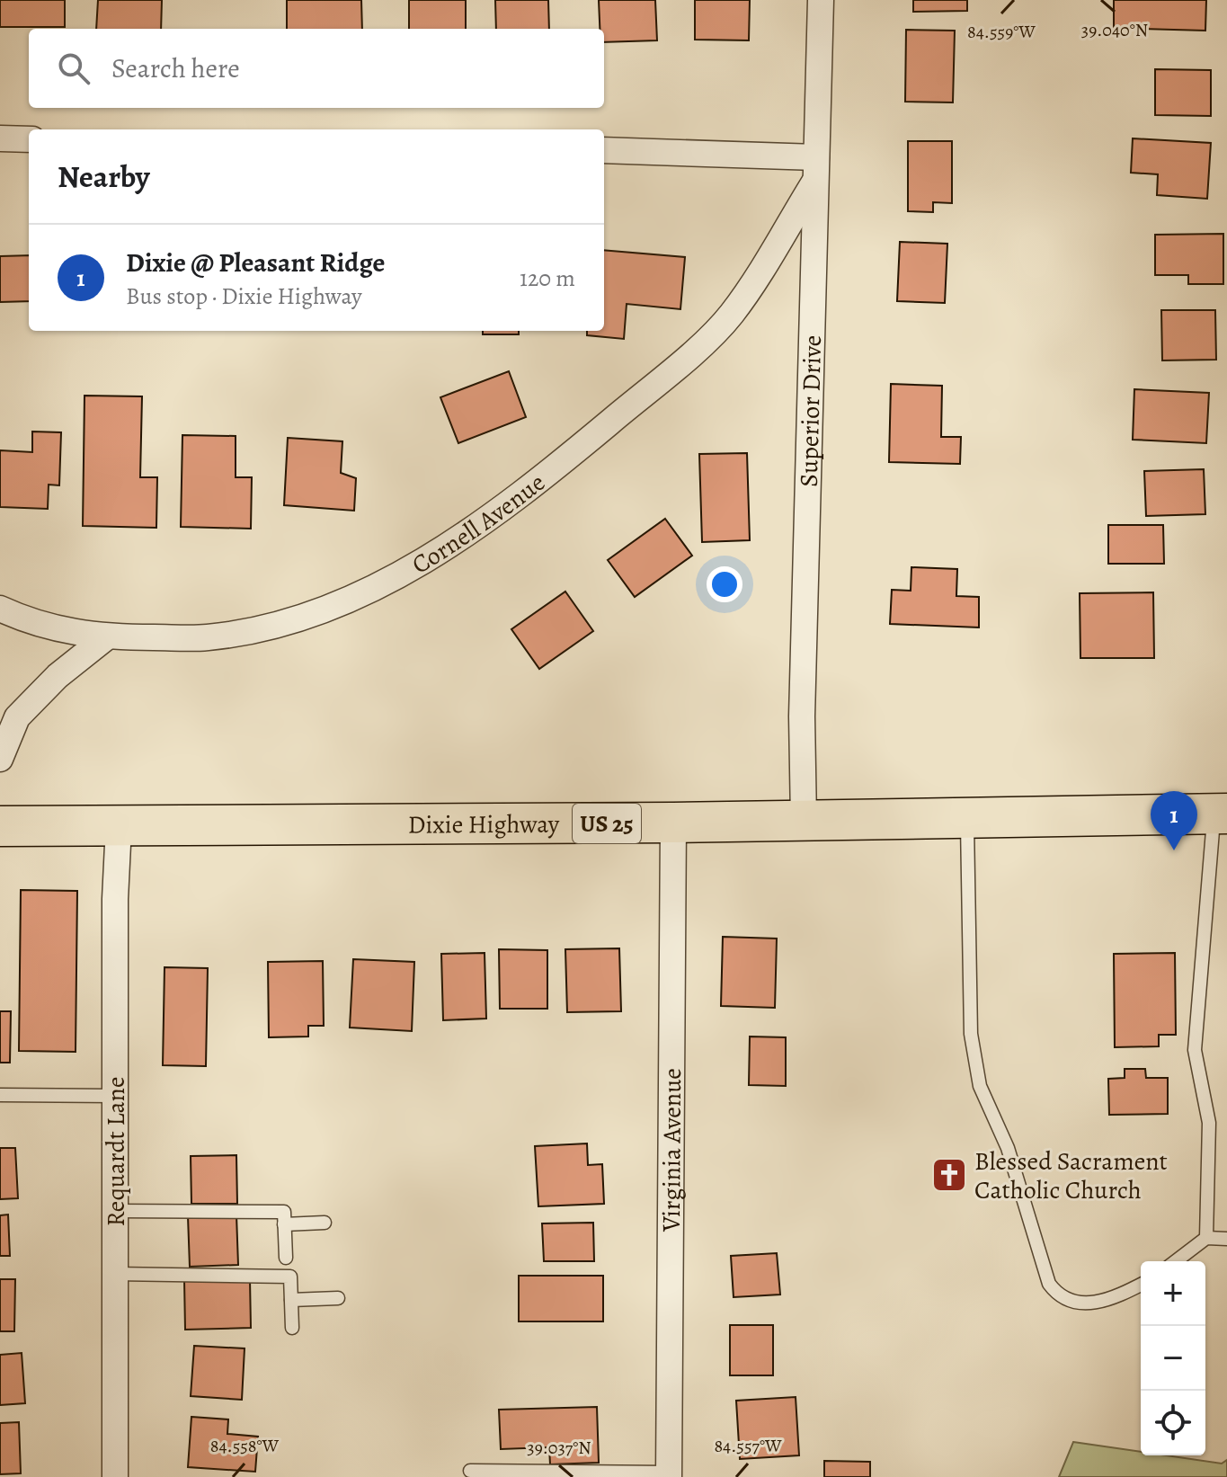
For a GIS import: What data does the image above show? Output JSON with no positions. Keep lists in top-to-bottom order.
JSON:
{
  "streets": {
    "main road": ["US 25", "Dixie Highway"],
    "street": [
      "Superior Drive",
      "Cornell Avenue",
      "Virginia Avenue",
      "Requardt Lane"
    ]
  },
  "crossings": [
    ["Superior Drive", "Cornell Avenue"],
    ["Superior Drive", "Dixie Highway"],
    ["Dixie Highway", "Virginia Avenue"],
    ["Dixie Highway", "Requardt Lane"]
  ],
  "places": {
    "church": ["Blessed Sacrament Catholic Church"]
  },
  "page": {
    "search": "Search here",
    "heading": "Nearby",
    "list": [
      {
        "mark": "1",
        "name": "Dixie @ Pleasant Ridge",
        "note": "Bus stop · Dixie Highway",
        "value": "120 m"
      }
    ],
    "pins": "1",
    "map_buttons": ["+", "−"]
  },
  "coordinates": [
    "39.040°N",
    "84.559°W",
    "84.558°W",
    "84.557°W",
    "39.037°N"
  ]
}
